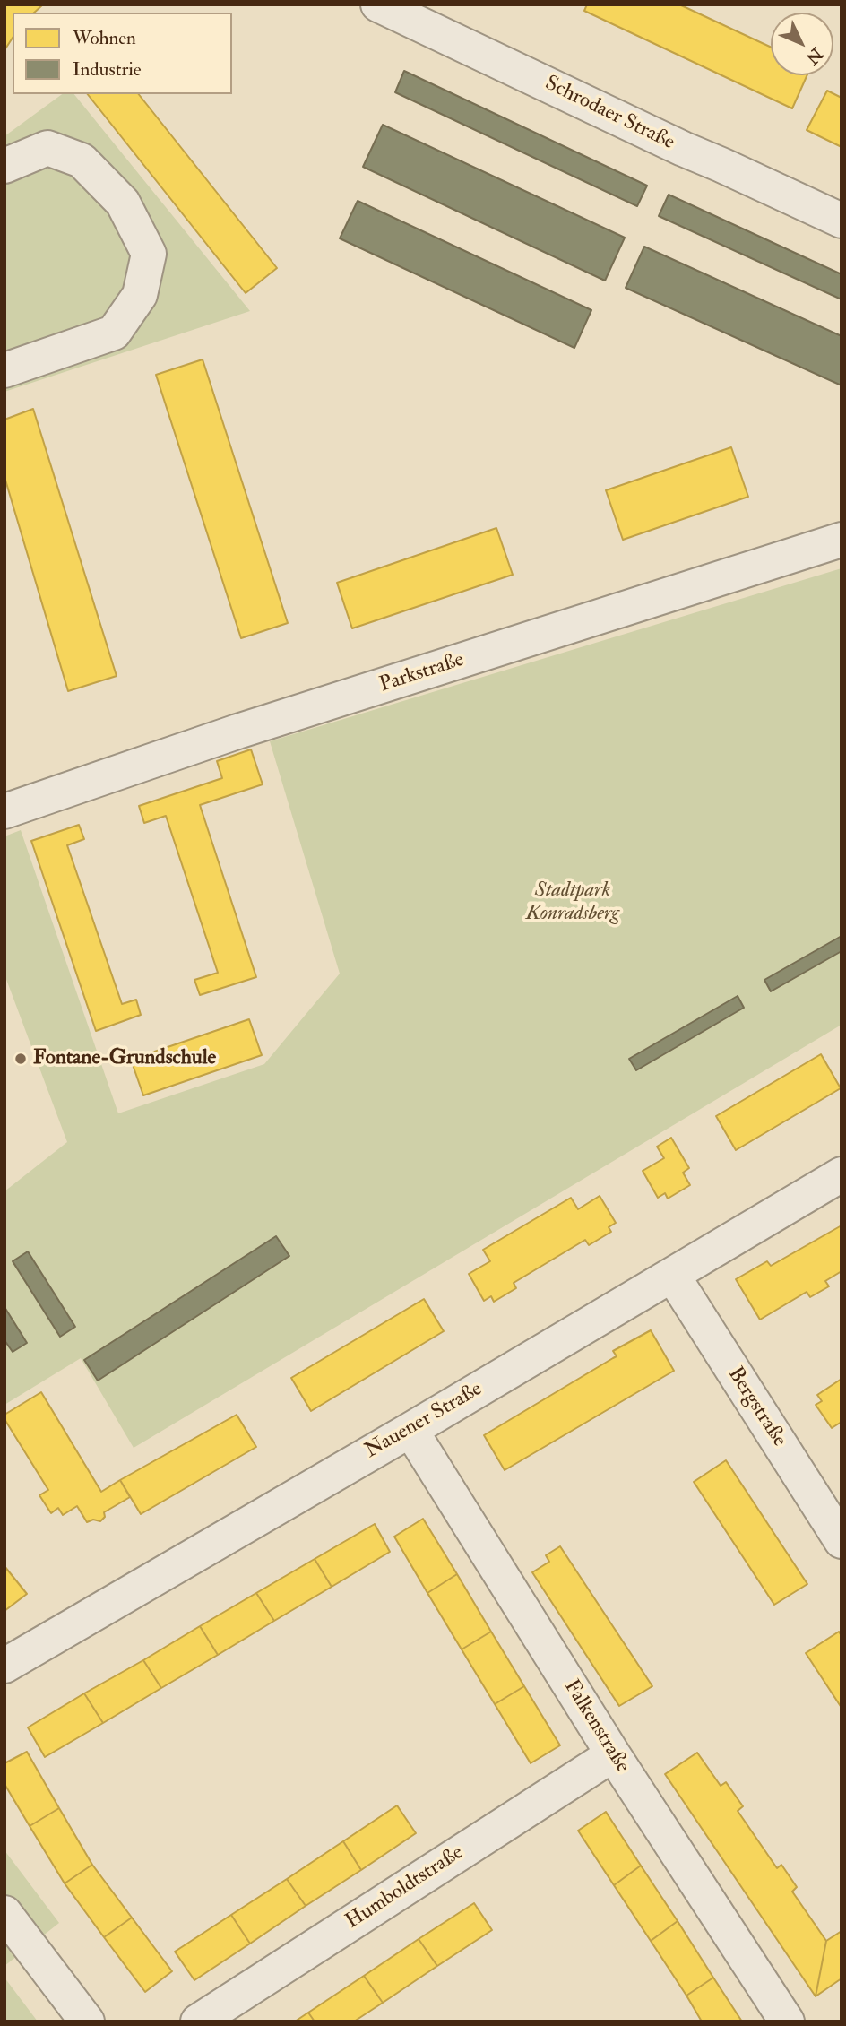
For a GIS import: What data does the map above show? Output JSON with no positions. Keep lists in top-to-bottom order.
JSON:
{
  "streets": {
    "street": [
      "Schrodaer Straße",
      "Parkstraße",
      "Bergstraße",
      "Nauener Straße",
      "Falkenstraße",
      "Humboldtstraße"
    ]
  },
  "crossings": [
    ["Bergstraße", "Nauener Straße"],
    ["Nauener Straße", "Falkenstraße"],
    ["Falkenstraße", "Humboldtstraße"]
  ],
  "parks": ["Stadtpark Konradsberg"],
  "places": ["Fontane-Grundschule"],
  "legend": ["Wohnen", "Industrie"],
  "north": "bottom right"
}
